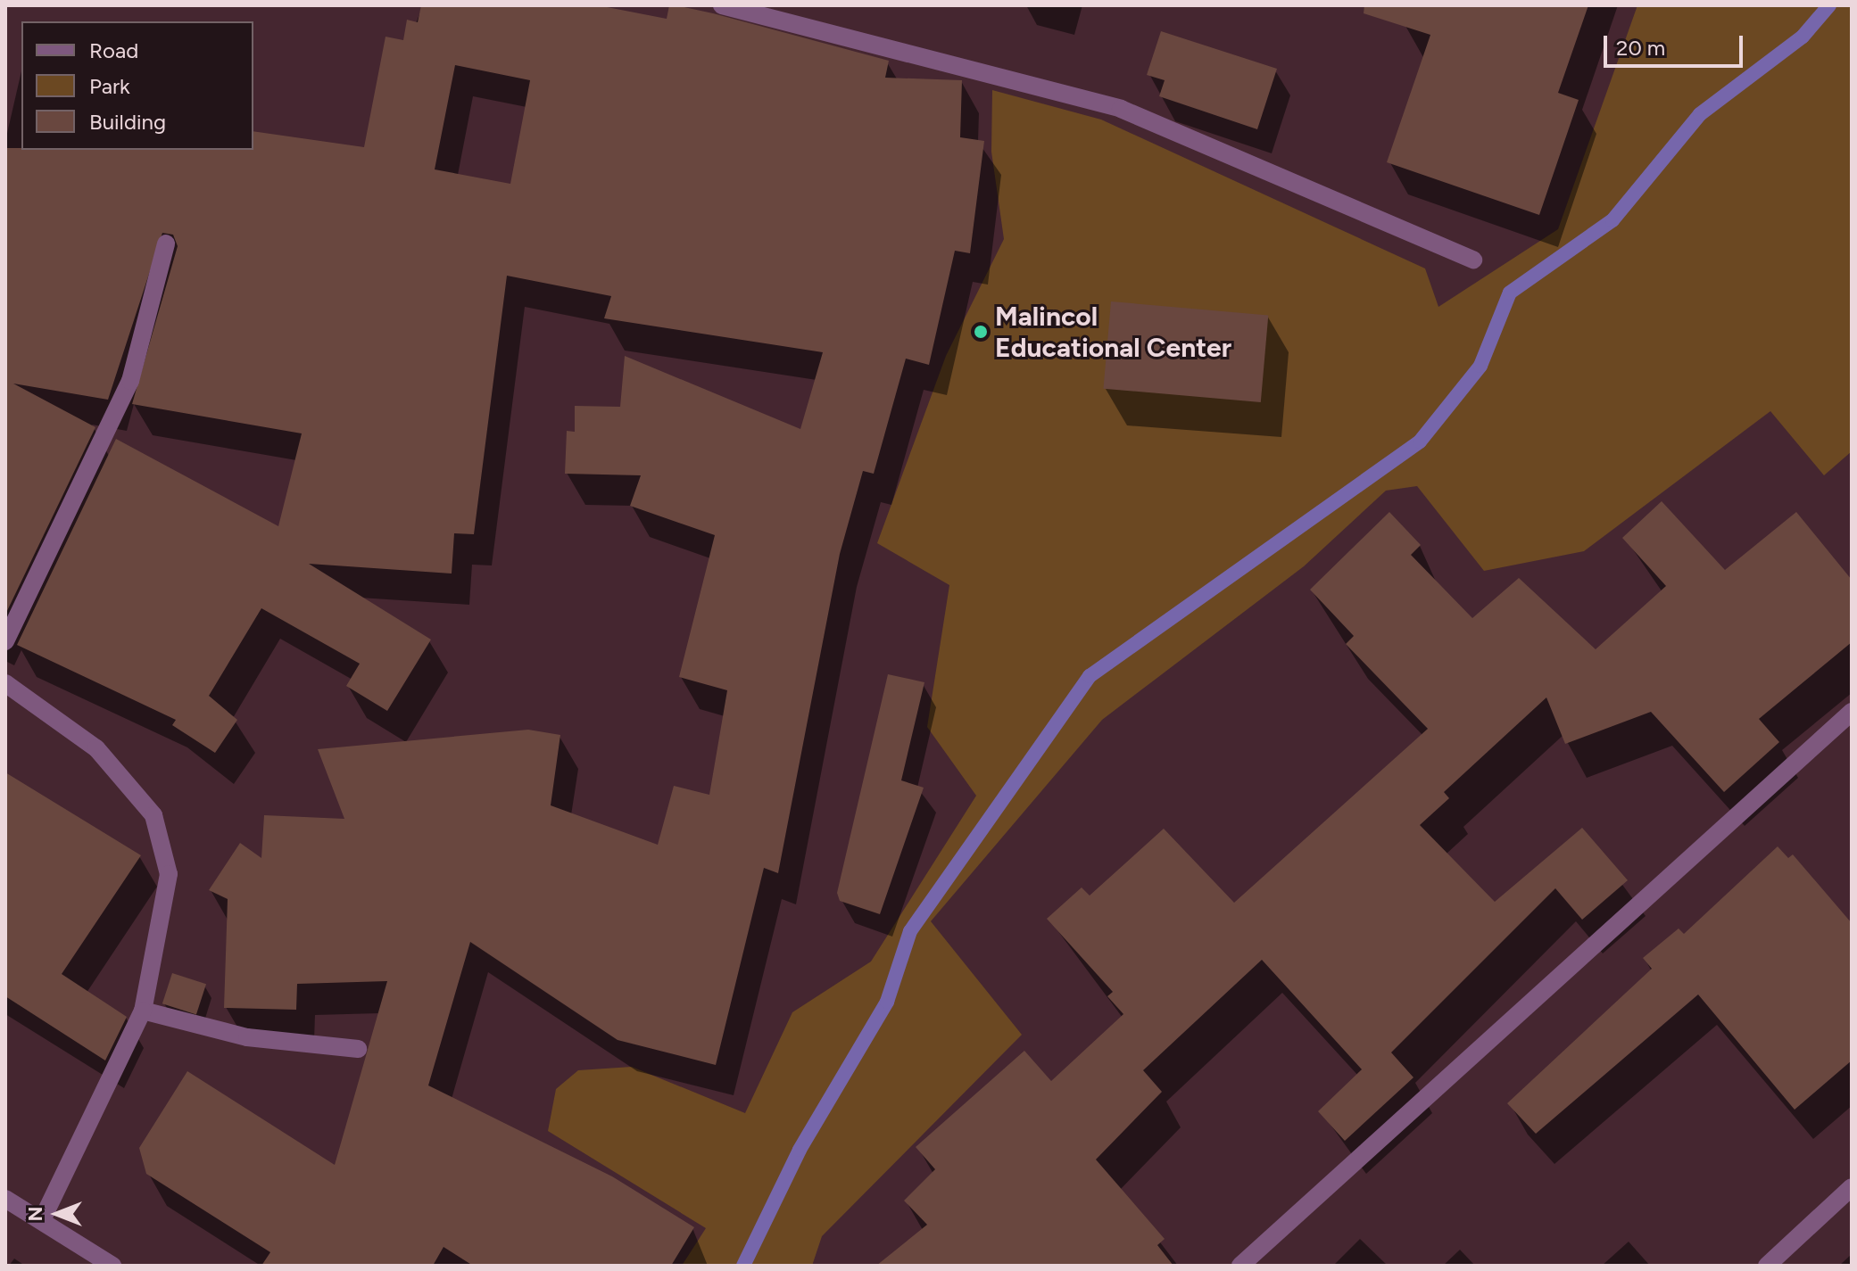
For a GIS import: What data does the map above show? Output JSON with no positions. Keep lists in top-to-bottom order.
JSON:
{
  "places": ["Malincol Educational Center"],
  "legend": ["Road", "Park", "Building"],
  "scale_bar": "20 m",
  "north": "left"
}
